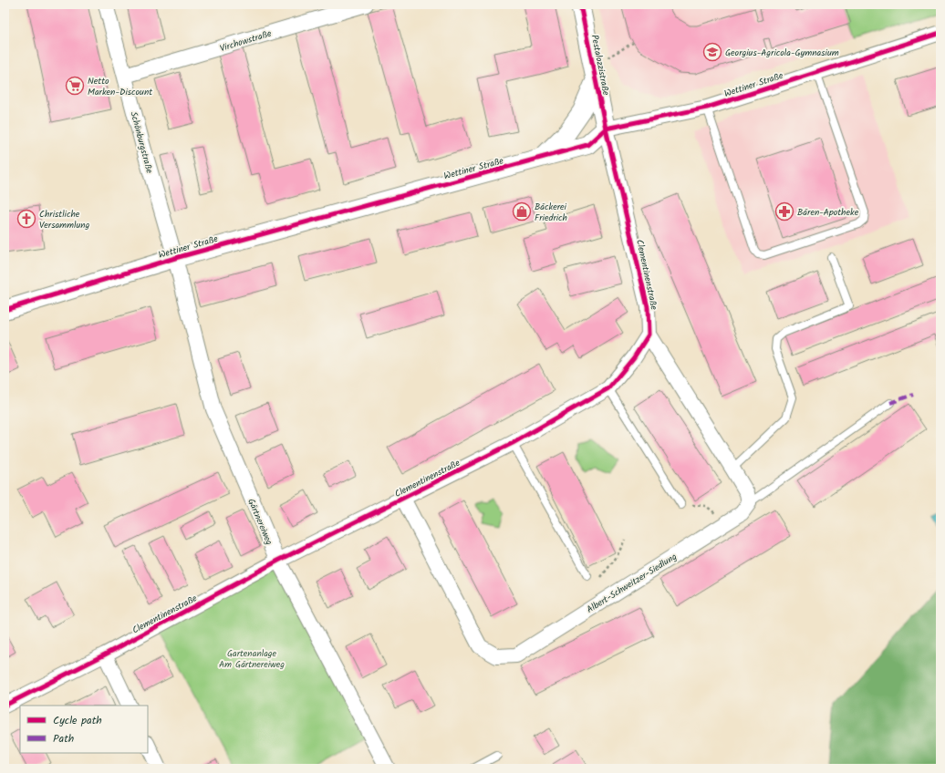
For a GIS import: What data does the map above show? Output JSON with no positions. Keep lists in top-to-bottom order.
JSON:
{
  "streets": {
    "street": [
      "Virchowstraße",
      "Pestalozzistraße",
      "Wettiner Straße",
      "Schönburgstraße",
      "Clementinenstraße",
      "Gärtnereiweg",
      "Albert-Schweitzer-Siedlung"
    ]
  },
  "crossings": [
    ["Virchowstraße", "Schönburgstraße"],
    ["Pestalozzistraße", "Wettiner Straße"],
    ["Pestalozzistraße", "Clementinenstraße"],
    ["Wettiner Straße", "Schönburgstraße"],
    ["Wettiner Straße", "Clementinenstraße"],
    ["Wettiner Straße", "Gärtnereiweg"],
    ["Schönburgstraße", "Gärtnereiweg"],
    ["Clementinenstraße", "Gärtnereiweg"],
    ["Clementinenstraße", "Albert-Schweitzer-Siedlung"]
  ],
  "parks": ["Gartenanlage Am Gärtnereiweg"],
  "places": {
    "school or university": ["Georgius-Agricola-Gymnasium"],
    "supermarket": ["Netto Marken-Discount"],
    "shop": ["Bäckerei Friedrich"],
    "pharmacy": ["Bären-Apotheke"],
    "church": ["Christliche Versammlung"]
  },
  "legend": ["Cycle path", "Path"]
}
